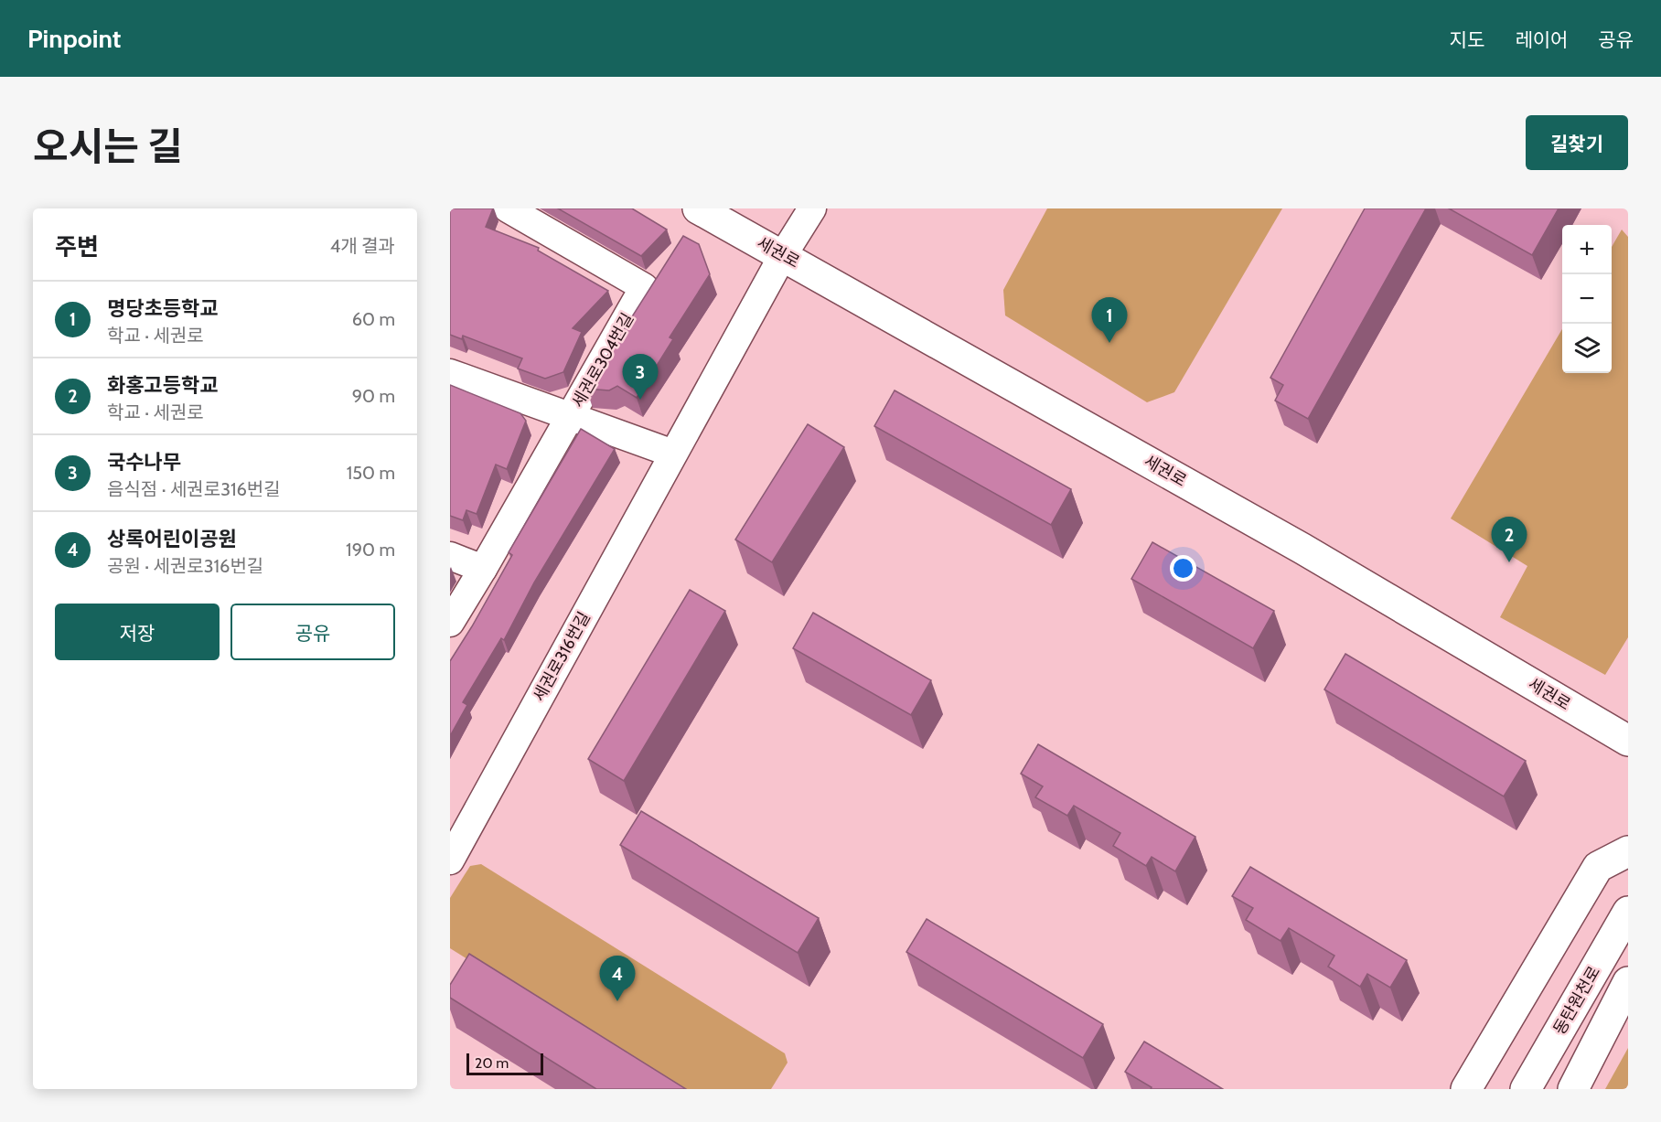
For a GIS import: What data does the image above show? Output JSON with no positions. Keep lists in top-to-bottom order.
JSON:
{
  "streets": {
    "street": [
      "세권로",
      "세권로304번길",
      "세권로316번길",
      "동탄원천로"
    ]
  },
  "crossings": [
    ["세권로", "세권로316번길"]
  ],
  "scale_bar": "20 m",
  "page": {
    "header": "Pinpoint",
    "nav": ["지도", "레이어", "공유"],
    "title": "오시는 길",
    "buttons": [
      "길찾기",
      ["저장", "공유"]
    ],
    "heading": ["주변", "4개 결과"],
    "map_buttons": ["+", "−"],
    "list": [
      {
        "mark": "1",
        "name": "명당초등학교",
        "note": "학교 · 세권로",
        "value": "60 m"
      },
      {
        "mark": "2",
        "name": "화홍고등학교",
        "note": "학교 · 세권로",
        "value": "90 m"
      },
      {
        "mark": "3",
        "name": "국수나무",
        "note": "음식점 · 세권로316번길",
        "value": "150 m"
      },
      {
        "mark": "4",
        "name": "상록어린이공원",
        "note": "공원 · 세권로316번길",
        "value": "190 m"
      }
    ],
    "pins": [
      "1",
      "3",
      "2",
      "4"
    ],
    "scale": "20 m"
  }
}
